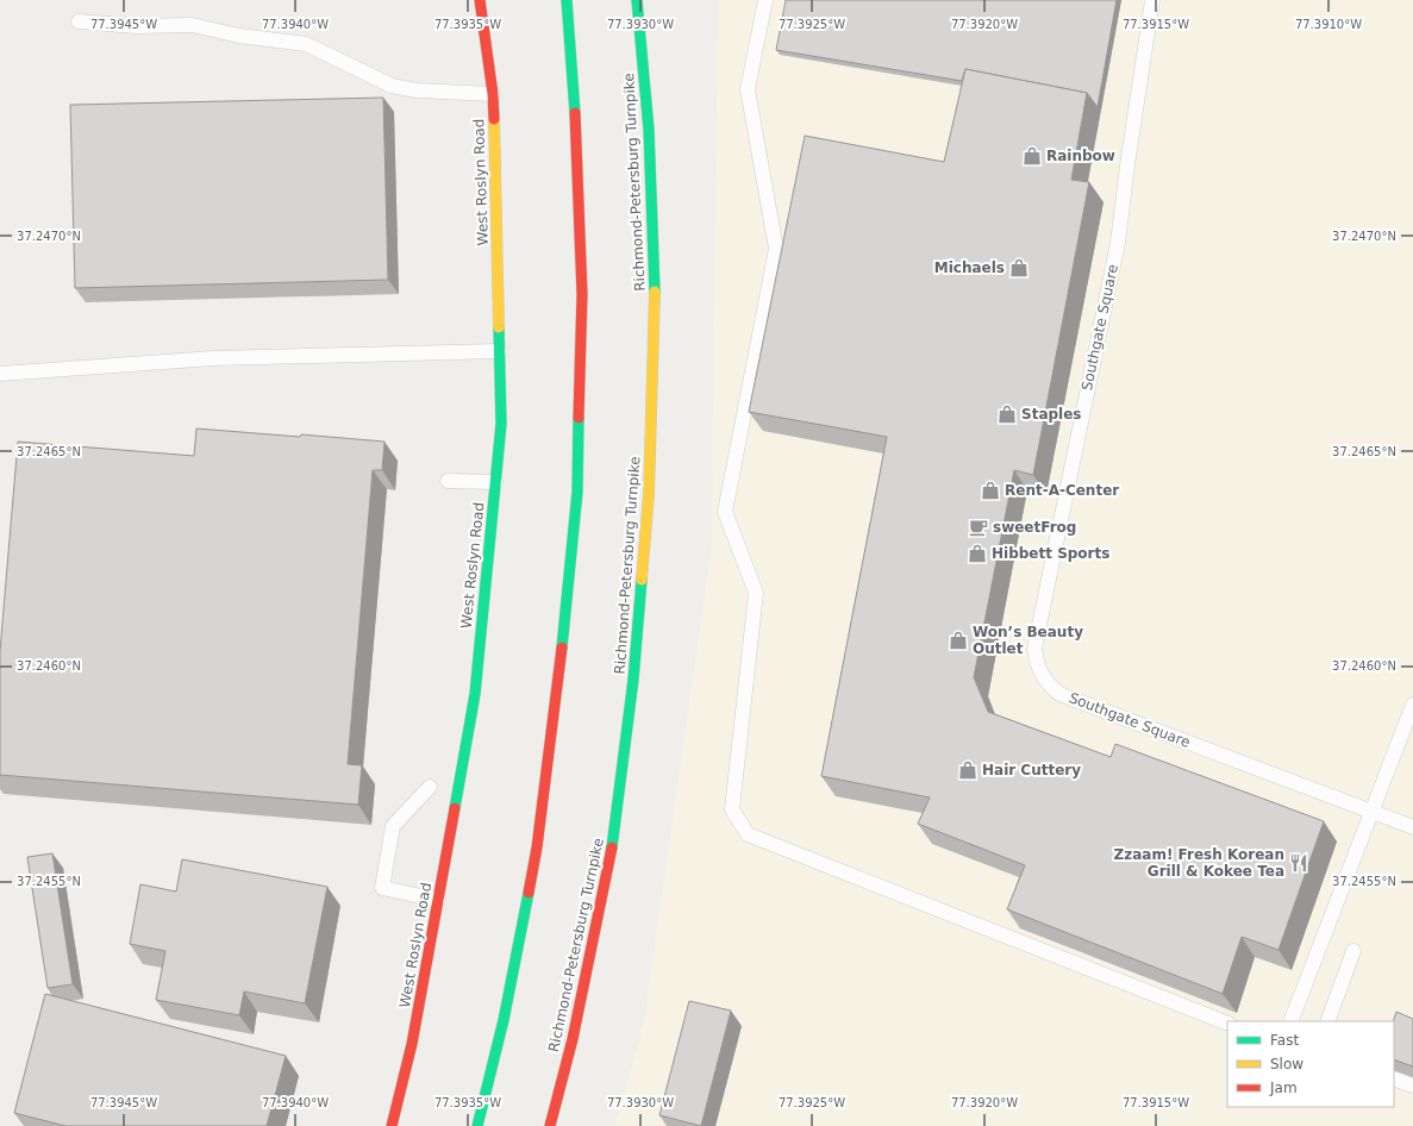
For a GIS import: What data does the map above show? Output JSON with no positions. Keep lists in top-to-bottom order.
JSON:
{
  "streets": {
    "main road": ["West Roslyn Road", "Richmond-Petersburg Turnpike"],
    "lane": ["Southgate Square"]
  },
  "places": {
    "shop": [
      "Rainbow",
      "Michaels",
      "Staples",
      "Rent-A-Center",
      "Hibbett Sports",
      "Won’s Beauty Outlet",
      "Hair Cuttery"
    ],
    "cafe": ["sweetFrog"],
    "restaurant": ["Zzaam! Fresh Korean Grill & Kokee Tea"]
  },
  "legend": ["Fast", "Slow", "Jam"],
  "coordinates": [
    "77.3945°W",
    "77.3940°W",
    "77.3935°W",
    "77.3930°W",
    "77.3925°W",
    "77.3920°W",
    "77.3915°W",
    "77.3910°W",
    "37.2470°N",
    "37.2465°N",
    "37.2460°N",
    "37.2455°N"
  ]
}
